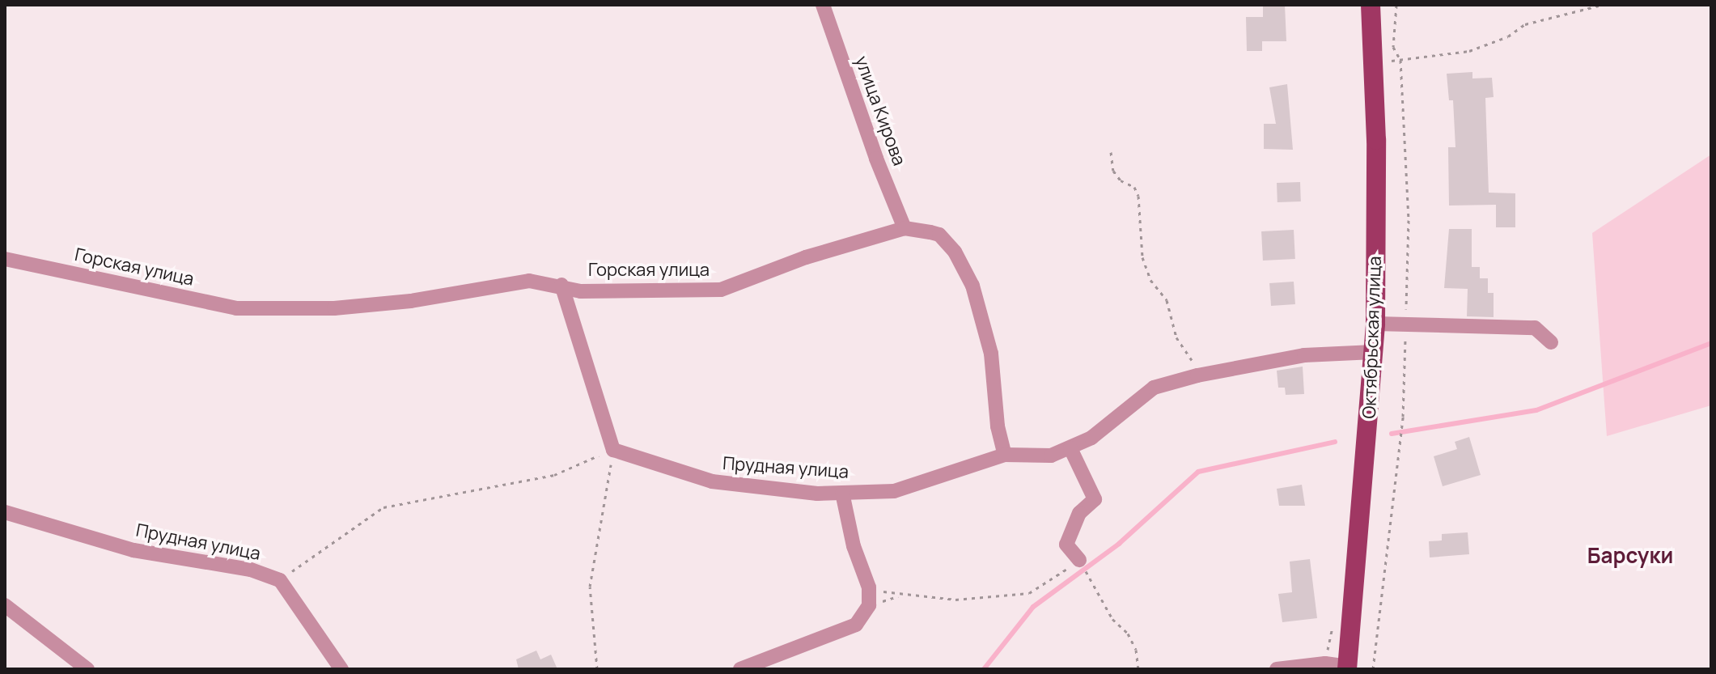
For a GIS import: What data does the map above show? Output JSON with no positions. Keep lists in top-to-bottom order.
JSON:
{
  "streets": {
    "main road": ["Октябрьская улица"],
    "street": ["улица Кирова", "Горская улица", "Прудная улица"]
  },
  "crossings": [
    ["улица Кирова", "Горская улица"],
    ["Горская улица", "Прудная улица"],
    ["Октябрьская улица", "Прудная улица"]
  ],
  "districts": ["Барсуки"]
}
